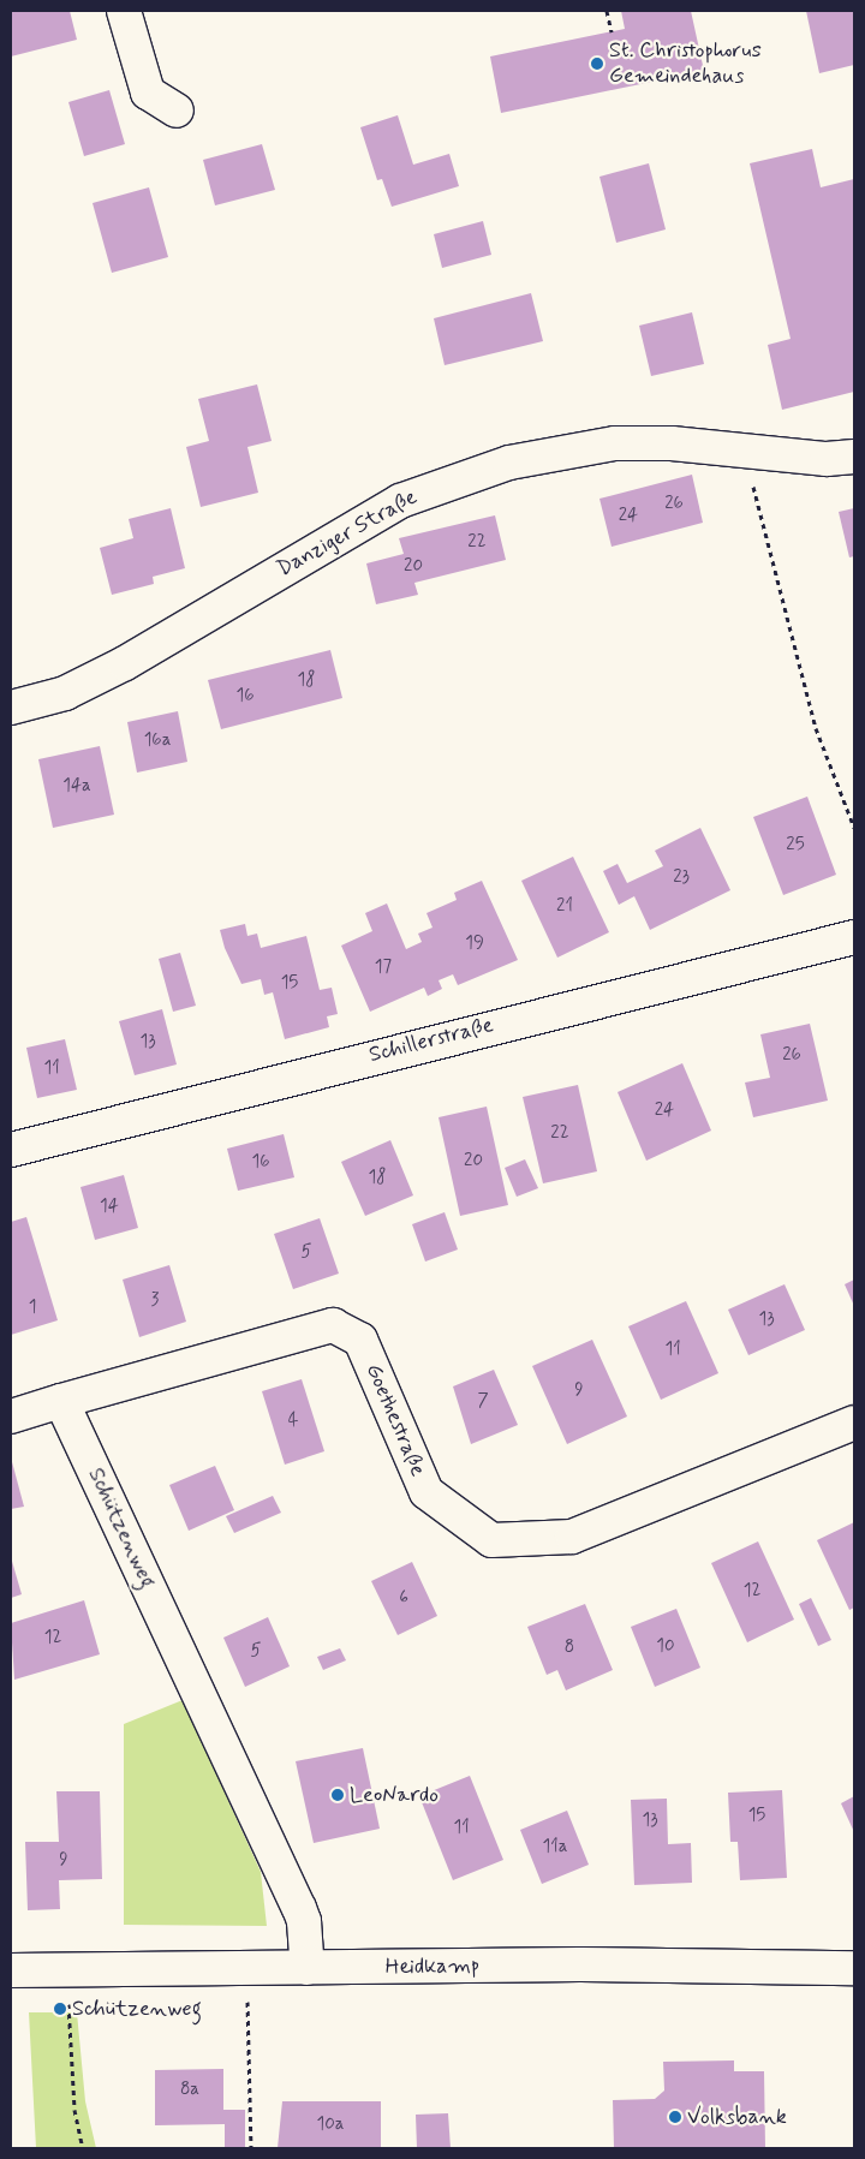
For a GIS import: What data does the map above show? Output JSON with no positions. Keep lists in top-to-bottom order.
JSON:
{
  "streets": {
    "street": [
      "Danziger Straße",
      "Schillerstraße",
      "Goethestraße",
      "Schützenweg",
      "Heidkamp"
    ]
  },
  "crossings": [
    ["Goethestraße", "Schützenweg"],
    ["Schützenweg", "Heidkamp"]
  ],
  "places": [
    "St. Christophorus Gemeindehaus",
    "LeoNardo",
    "Schützenweg",
    "Volksbank"
  ],
  "house_numbers": [
    "26",
    "24",
    "22",
    "20",
    "18",
    "16",
    "16a",
    "14a",
    "25",
    "23",
    "21",
    "19",
    "17",
    "15",
    "13",
    "26",
    "11",
    "24",
    "22",
    "20",
    "16",
    "18",
    "14",
    "5",
    "3",
    "1",
    "13",
    "11",
    "9",
    "7",
    "4",
    "12",
    "6",
    "12",
    "10",
    "8",
    "5",
    "15",
    "13",
    "11",
    "11a",
    "9",
    "8a",
    "10a"
  ]
}
